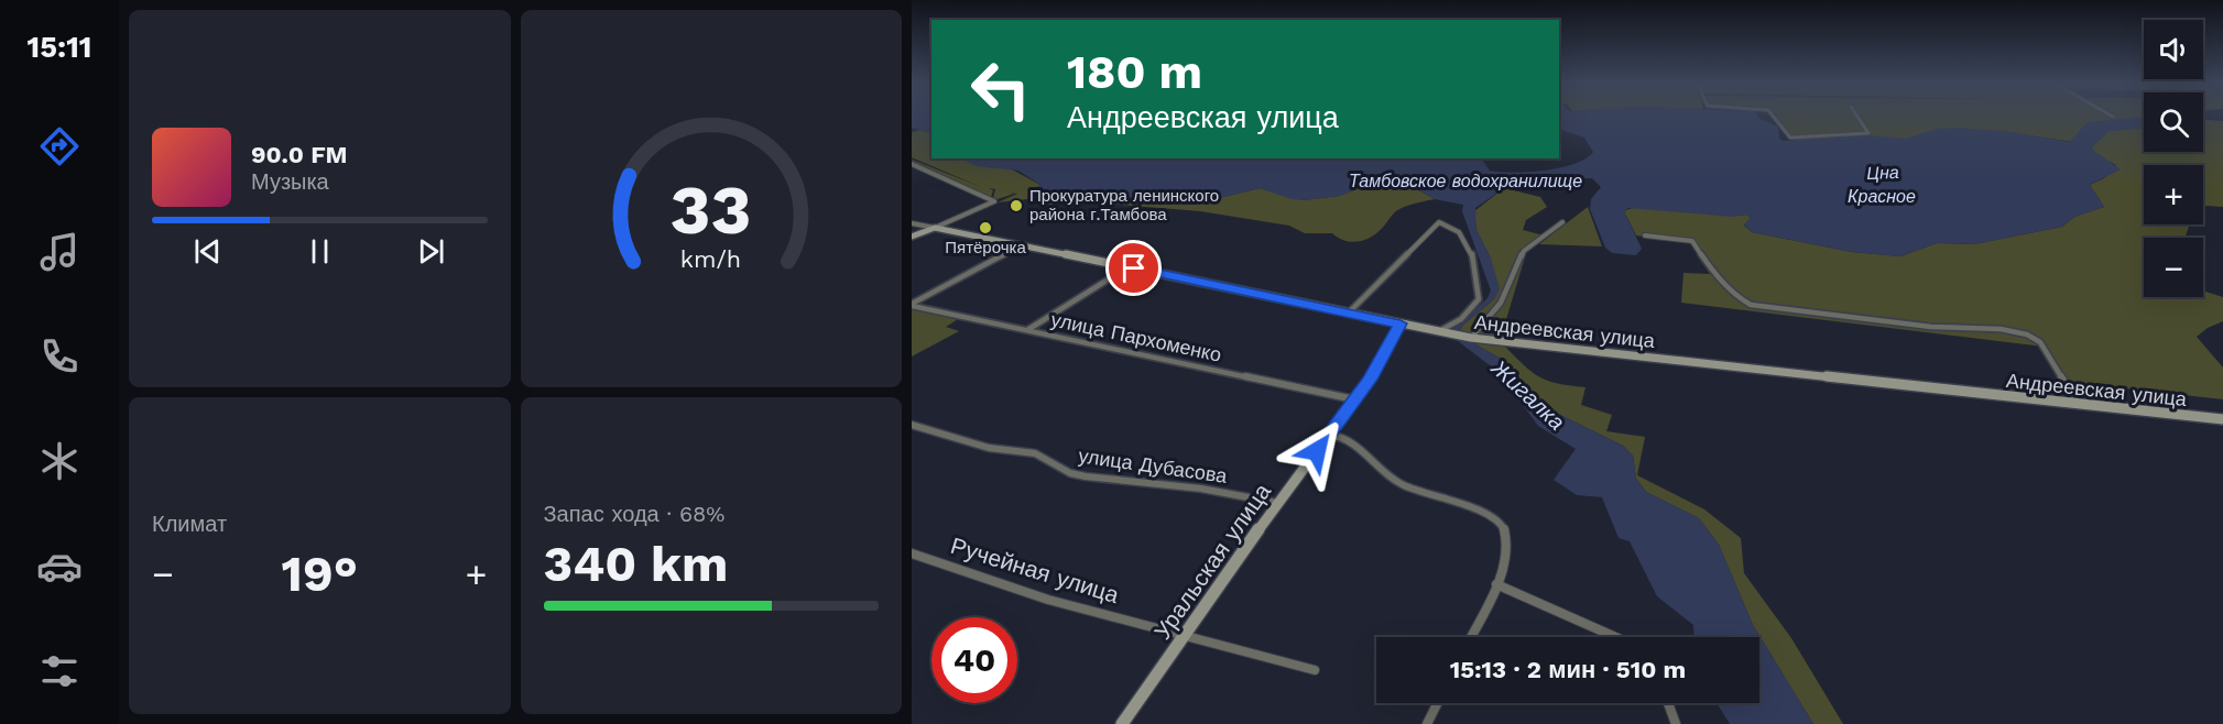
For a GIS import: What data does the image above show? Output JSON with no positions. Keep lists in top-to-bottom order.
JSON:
{
  "streets": {
    "street": [
      "Андреевская улица",
      "улица Пархоменко",
      "улица Дубасова",
      "Уральская улица",
      "Ручейная улица"
    ]
  },
  "crossings": [
    ["Андреевская улица", "Уральская улица"],
    ["улица Пархоменко", "Уральская улица"],
    ["улица Дубасова", "Уральская улица"],
    ["Уральская улица", "Ручейная улица"]
  ],
  "water": [
    "Цна",
    "Тамбовское водохранилище",
    "Красное",
    "Жигалка"
  ],
  "places": ["Прокуратура ленинского района г.Тамбова", "Пятёрочка"],
  "page": {
    "tabs": "15:11",
    "map_buttons": ["+", "−"],
    "turn": ["180 m", "Андреевская улица"],
    "song": ["90.0 FM", "Музыка"],
    "tile": [
      "Климат",
      ["Запас хода · 68%", "340 km"]
    ],
    "heat": ["−", "19°", "+"],
    "limit": "40",
    "trip": "15:13 · 2 мин · 510 m",
    "gauge": ["33", "km/h"]
  }
}
